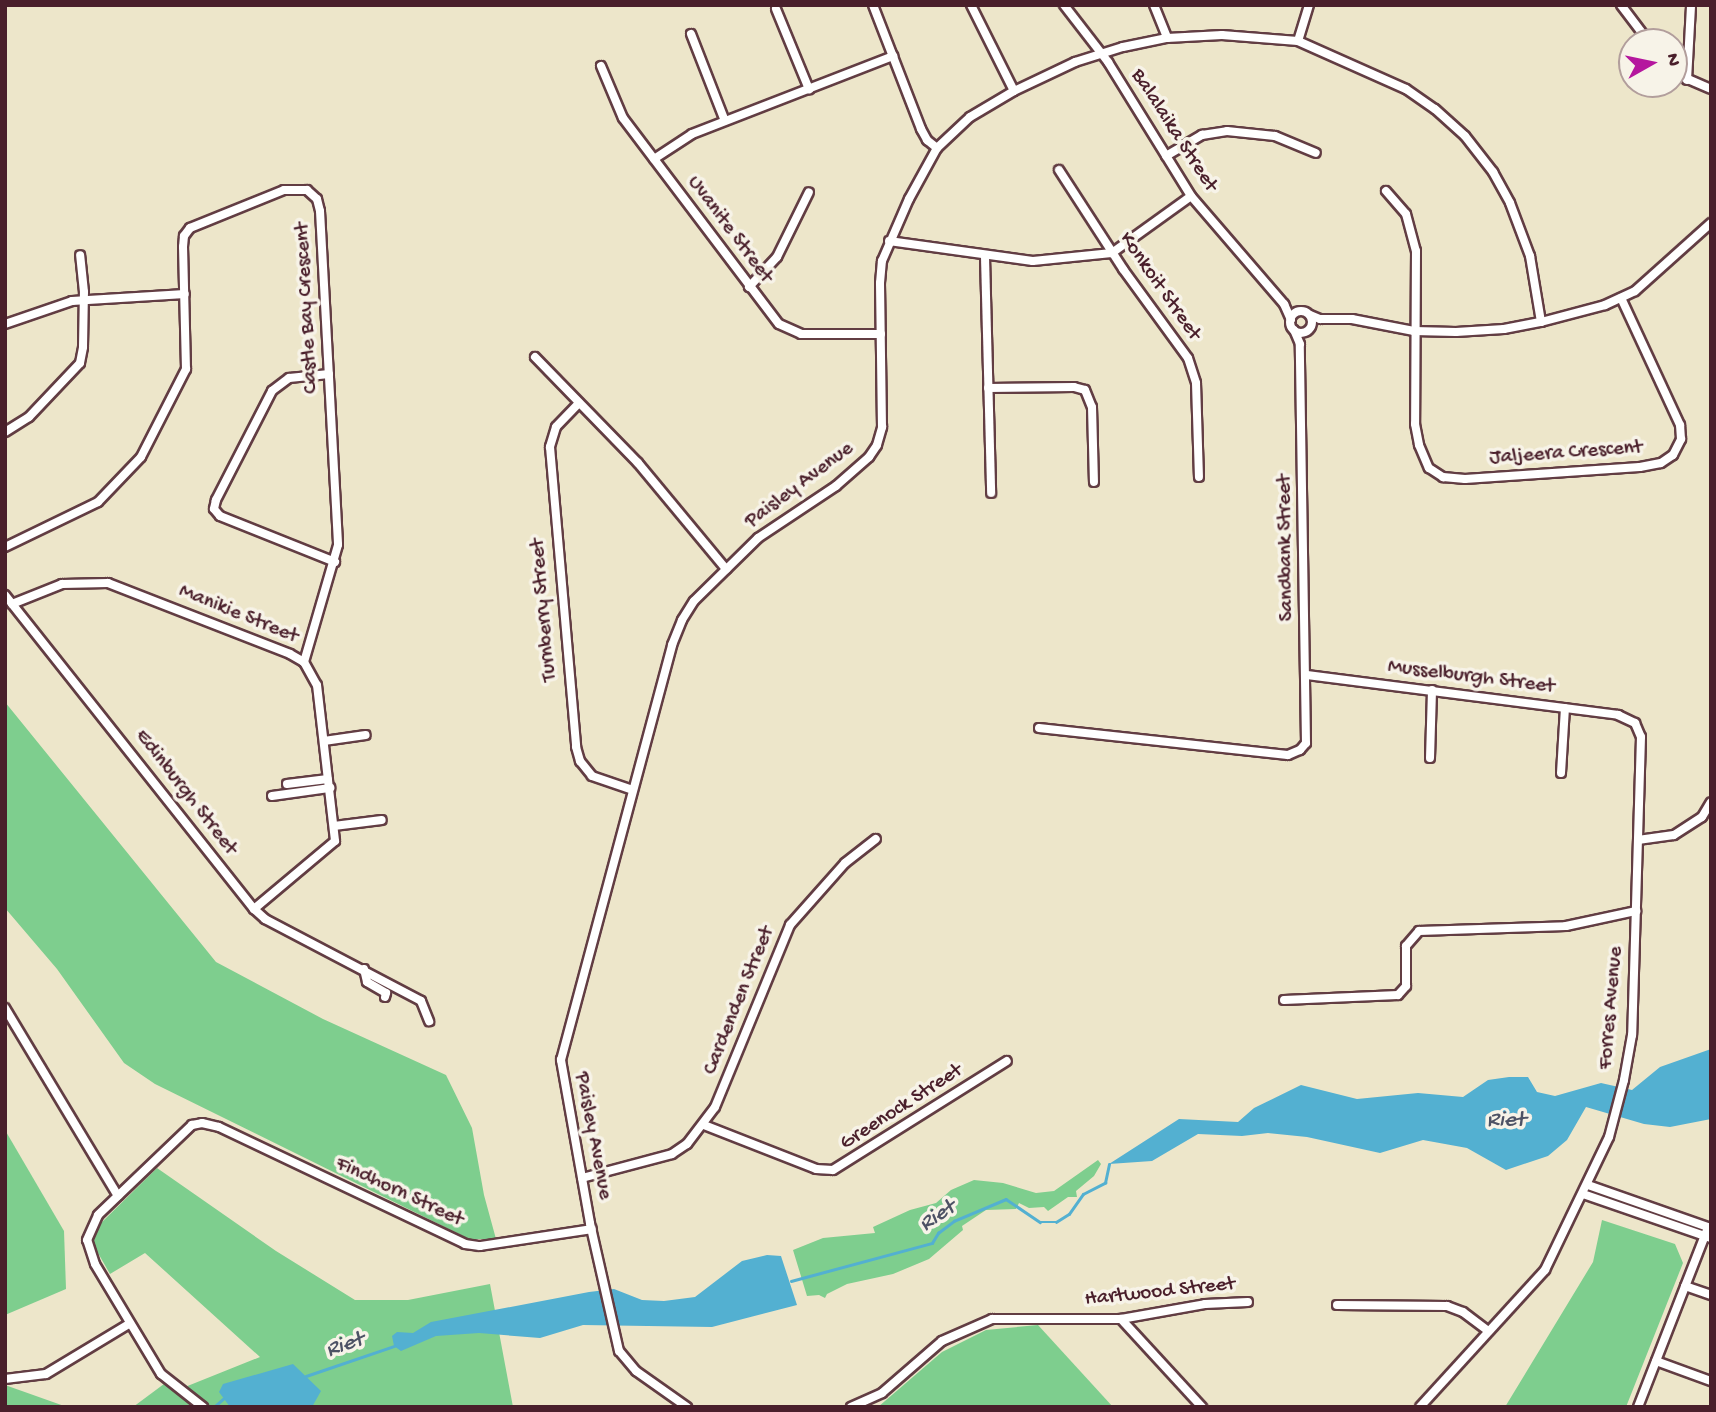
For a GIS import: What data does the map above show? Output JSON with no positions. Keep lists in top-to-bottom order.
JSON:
{
  "streets": {
    "street": [
      "Balalaika Street",
      "Uvanite Street",
      "Konkoit Street",
      "Castle Bay Crescent",
      "Jaljeera Crescent",
      "Paisley Avenue",
      "Sandbank Street",
      "Turnberry Street",
      "Manikie Street",
      "Musselburgh Street",
      "Edinburgh Street",
      "Cardenden Street",
      "Forres Avenue",
      "Greenock Street",
      "Findhorn Street",
      "Hartwood Street"
    ]
  },
  "crossings": [
    ["Balalaika Street", "Paisley Avenue"],
    ["Balalaika Street", "Sandbank Street"],
    ["Uvanite Street", "Paisley Avenue"],
    ["Castle Bay Crescent", "Manikie Street"],
    ["Paisley Avenue", "Turnberry Street"],
    ["Paisley Avenue", "Findhorn Street"],
    ["Sandbank Street", "Musselburgh Street"],
    ["Manikie Street", "Edinburgh Street"],
    ["Musselburgh Street", "Forres Avenue"],
    ["Cardenden Street", "Greenock Street"]
  ],
  "water": ["Riet"],
  "north": "right"
}
